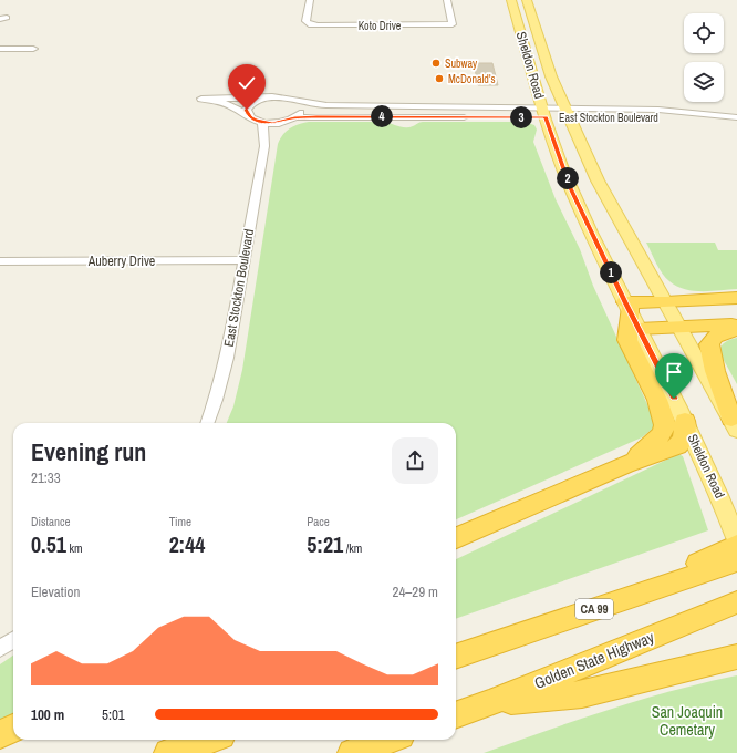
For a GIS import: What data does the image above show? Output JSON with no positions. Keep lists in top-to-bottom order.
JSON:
{
  "streets": {
    "highway": ["CA 99", "Golden State Highway"],
    "main road": ["Sheldon Road"],
    "street": ["Koto Drive", "East Stockton Boulevard", "Auberry Drive"]
  },
  "crossings": [
    ["Sheldon Road", "East Stockton Boulevard"],
    ["East Stockton Boulevard", "Auberry Drive"]
  ],
  "parks": ["San Joaquin Cemetary"],
  "places": ["Subway", "McDonald's"],
  "page": {
    "pins": [
      "4",
      "3",
      "2",
      "1"
    ],
    "heading": ["Evening run", "21:33"],
    "stats": [
      ["Distance", "0.51 km"],
      ["Time", "2:44"],
      ["Pace", "5:21 /km"]
    ],
    "chart": ["Elevation", "24–29 m"],
    "list": [
      {
        "name": "100 m",
        "note": "5:01"
      }
    ]
  }
}
